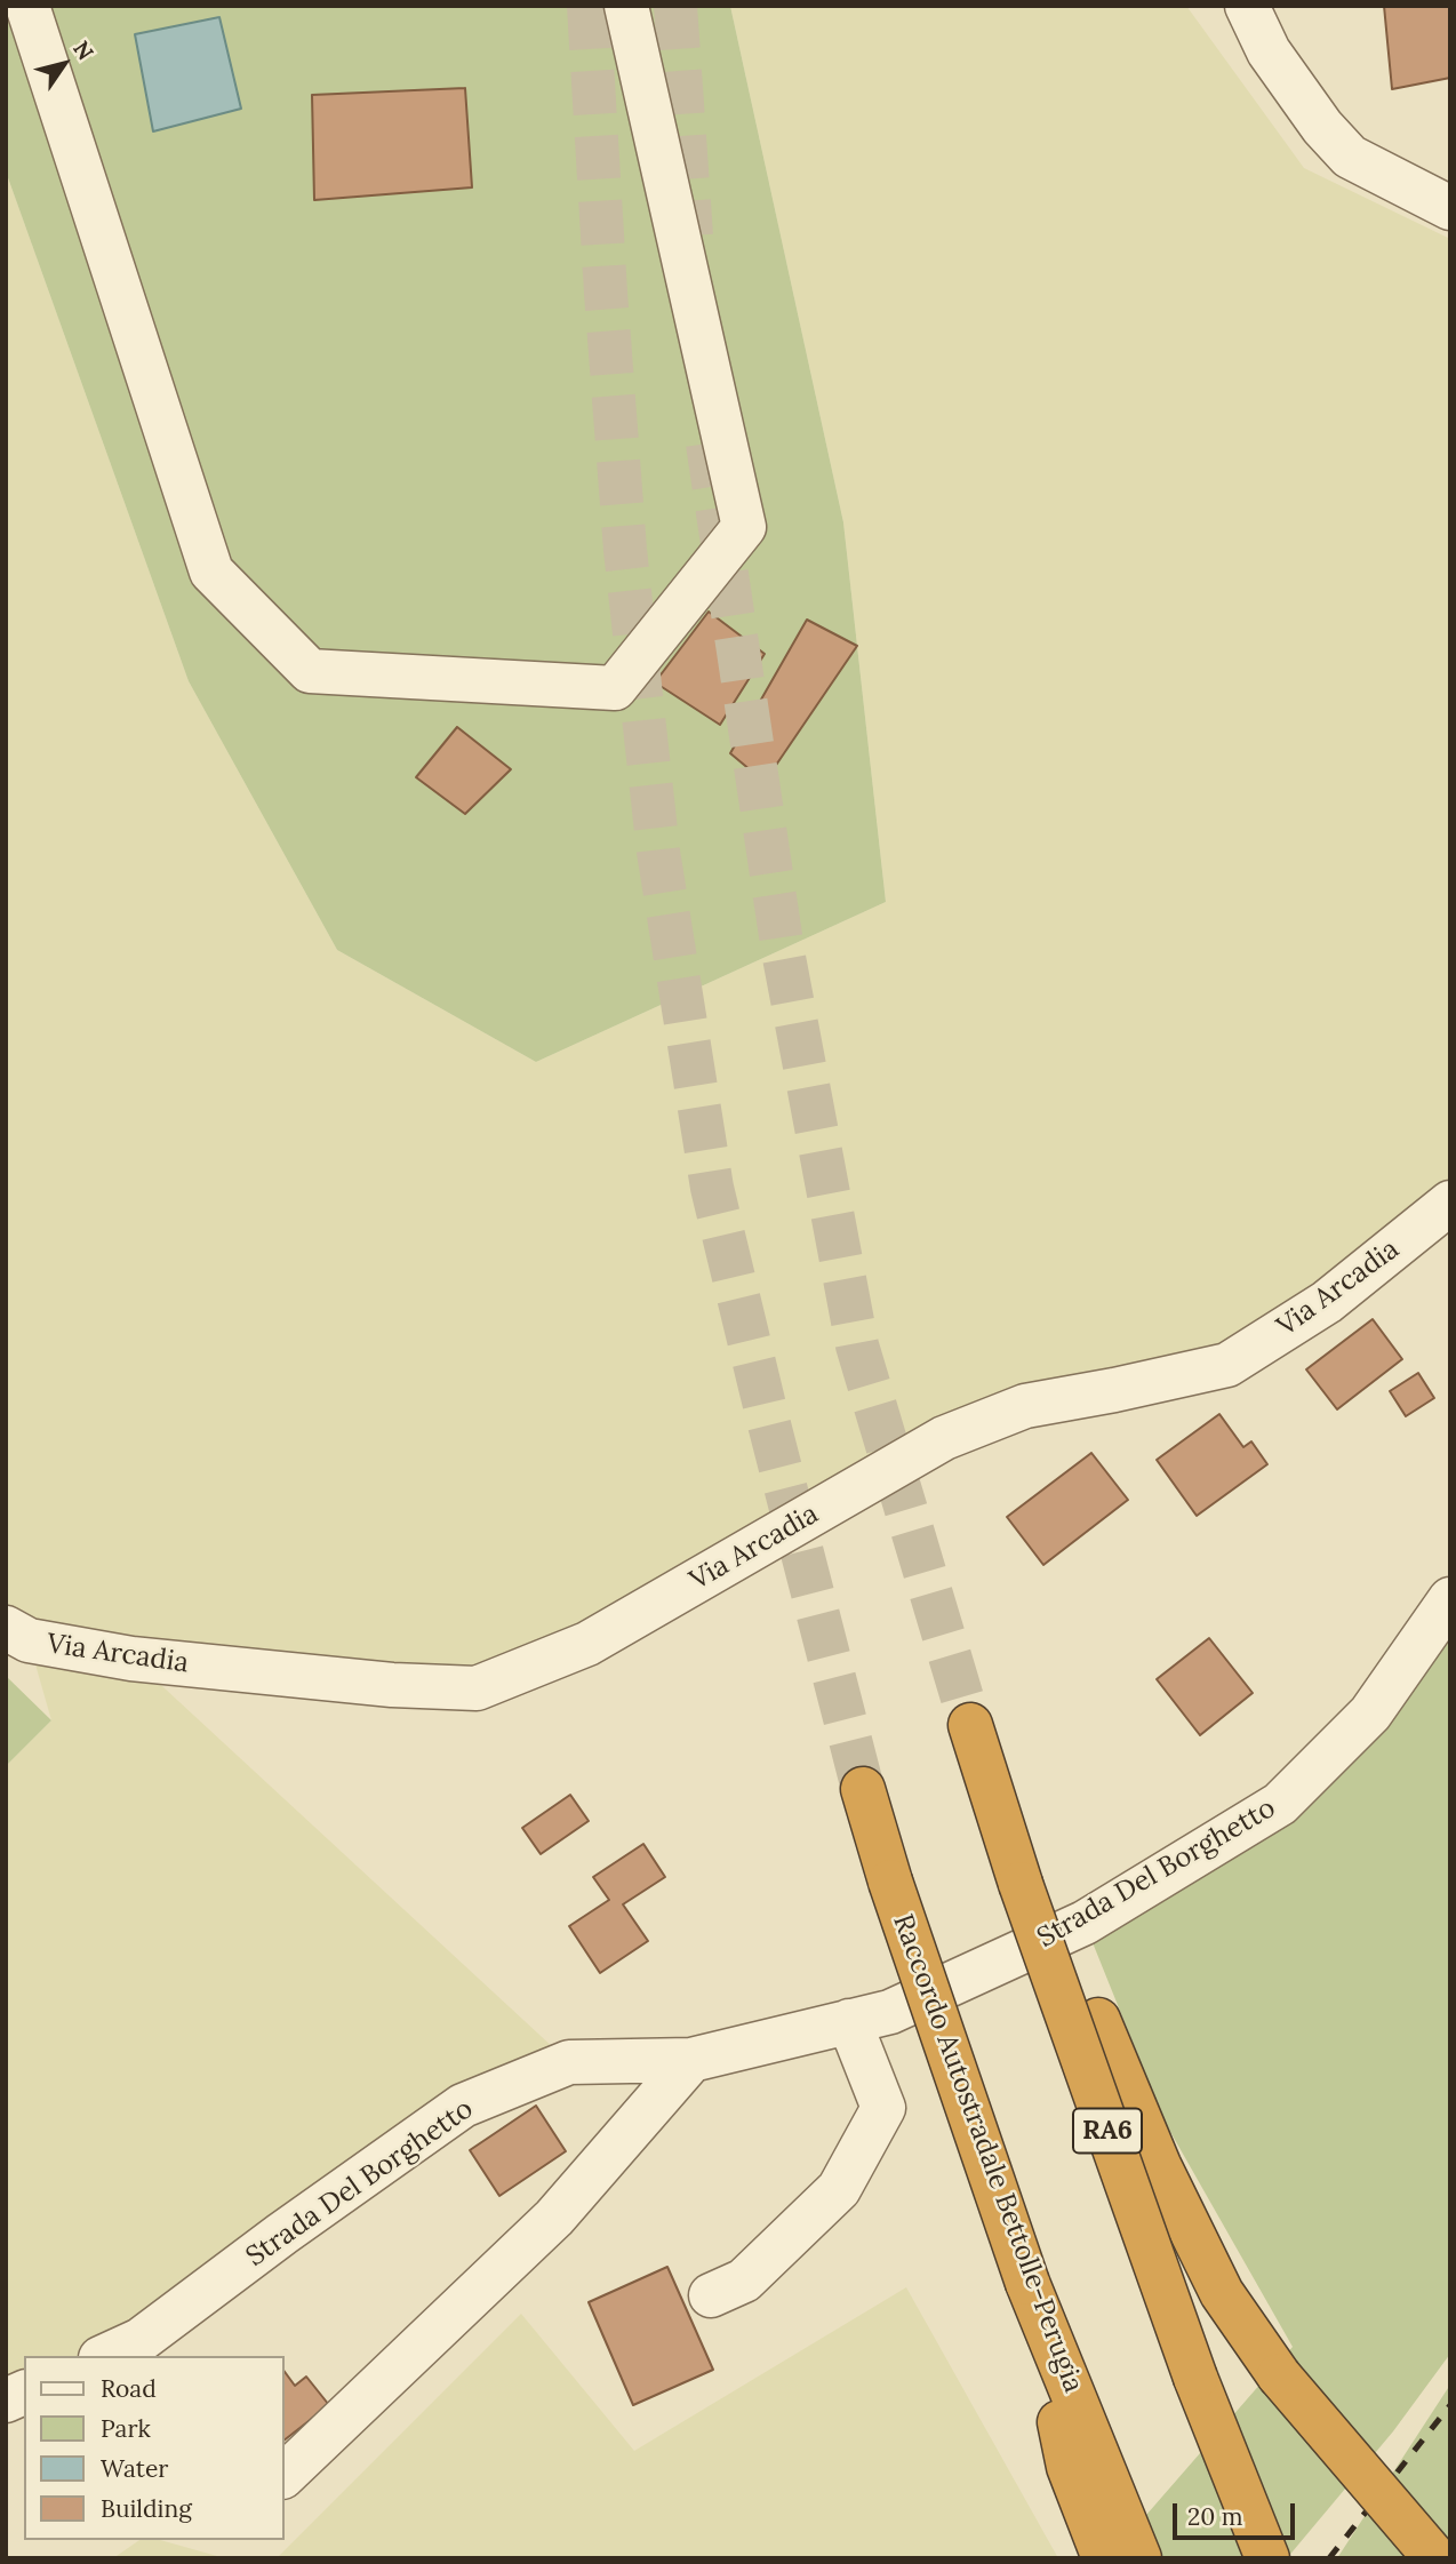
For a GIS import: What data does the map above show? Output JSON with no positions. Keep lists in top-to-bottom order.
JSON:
{
  "streets": {
    "highway": ["RA6", "Raccordo Autostradale Bettolle-Perugia"],
    "street": ["Via Arcadia", "Strada Del Borghetto"]
  },
  "legend": [
    "Road",
    "Park",
    "Water",
    "Building"
  ],
  "scale_bar": "20 m",
  "north": "top right"
}
